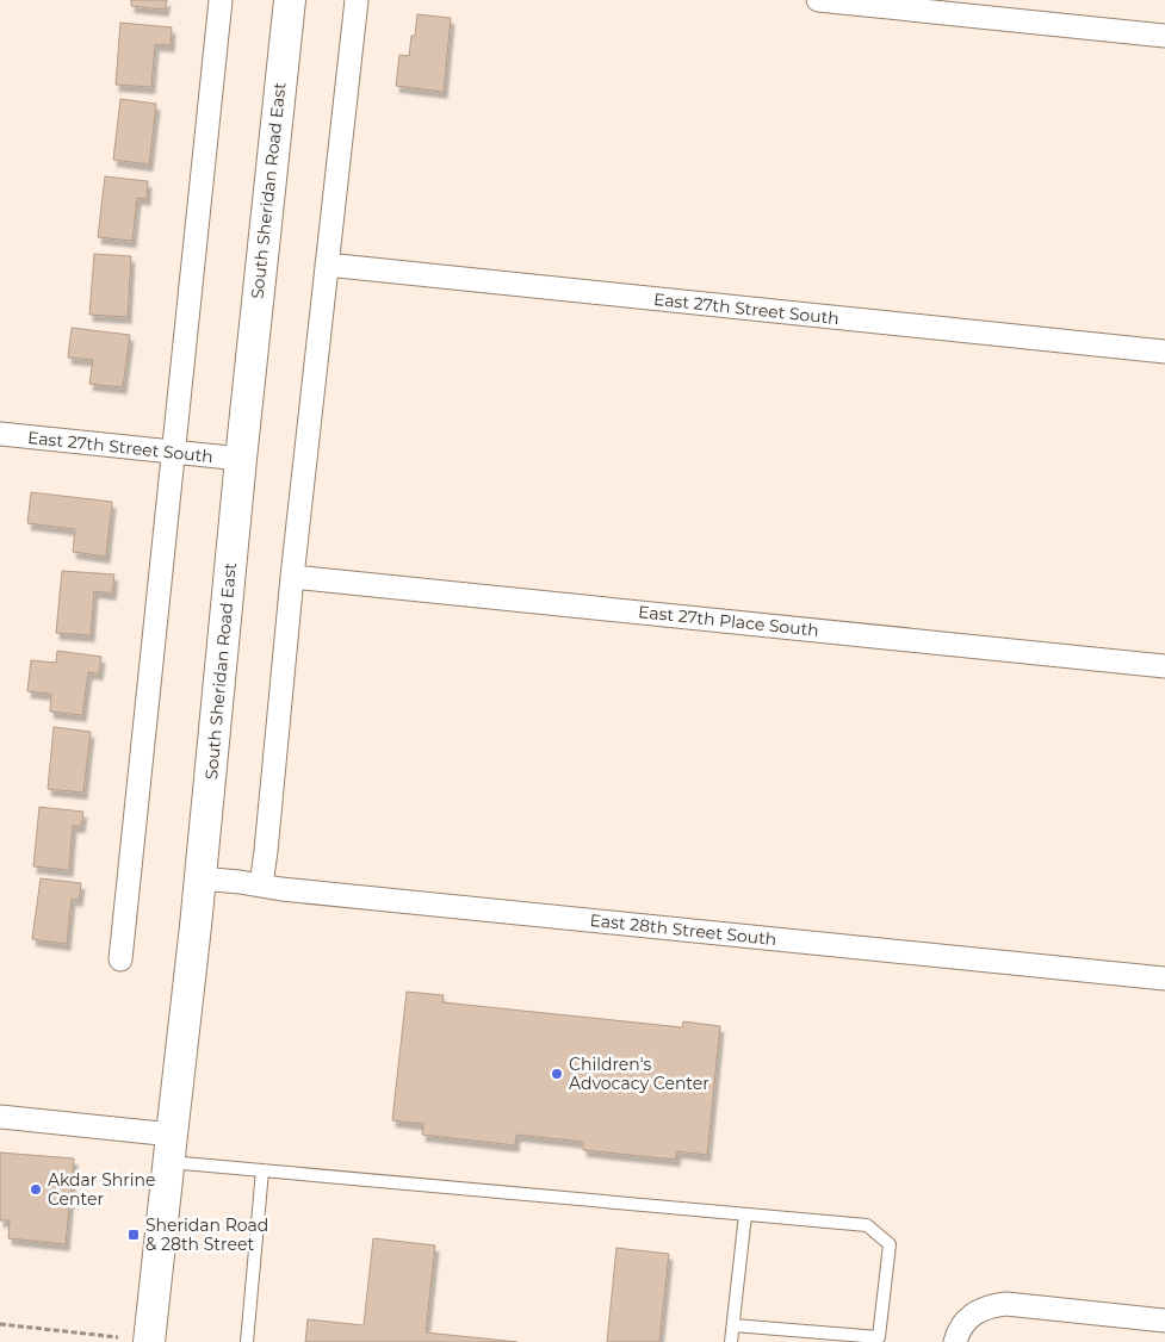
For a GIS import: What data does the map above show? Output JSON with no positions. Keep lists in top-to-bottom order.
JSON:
{
  "streets": {
    "main road": ["South Sheridan Road East"],
    "street": ["East 27th Street South", "East 27th Place South", "East 28th Street South"]
  },
  "crossings": [
    ["South Sheridan Road East", "East 27th Street South"],
    ["South Sheridan Road East", "East 28th Street South"]
  ],
  "places": {
    "other": ["Children's Advocacy Center", "Akdar Shrine Center"],
    "transit": ["Sheridan Road & 28th Street"]
  }
}
